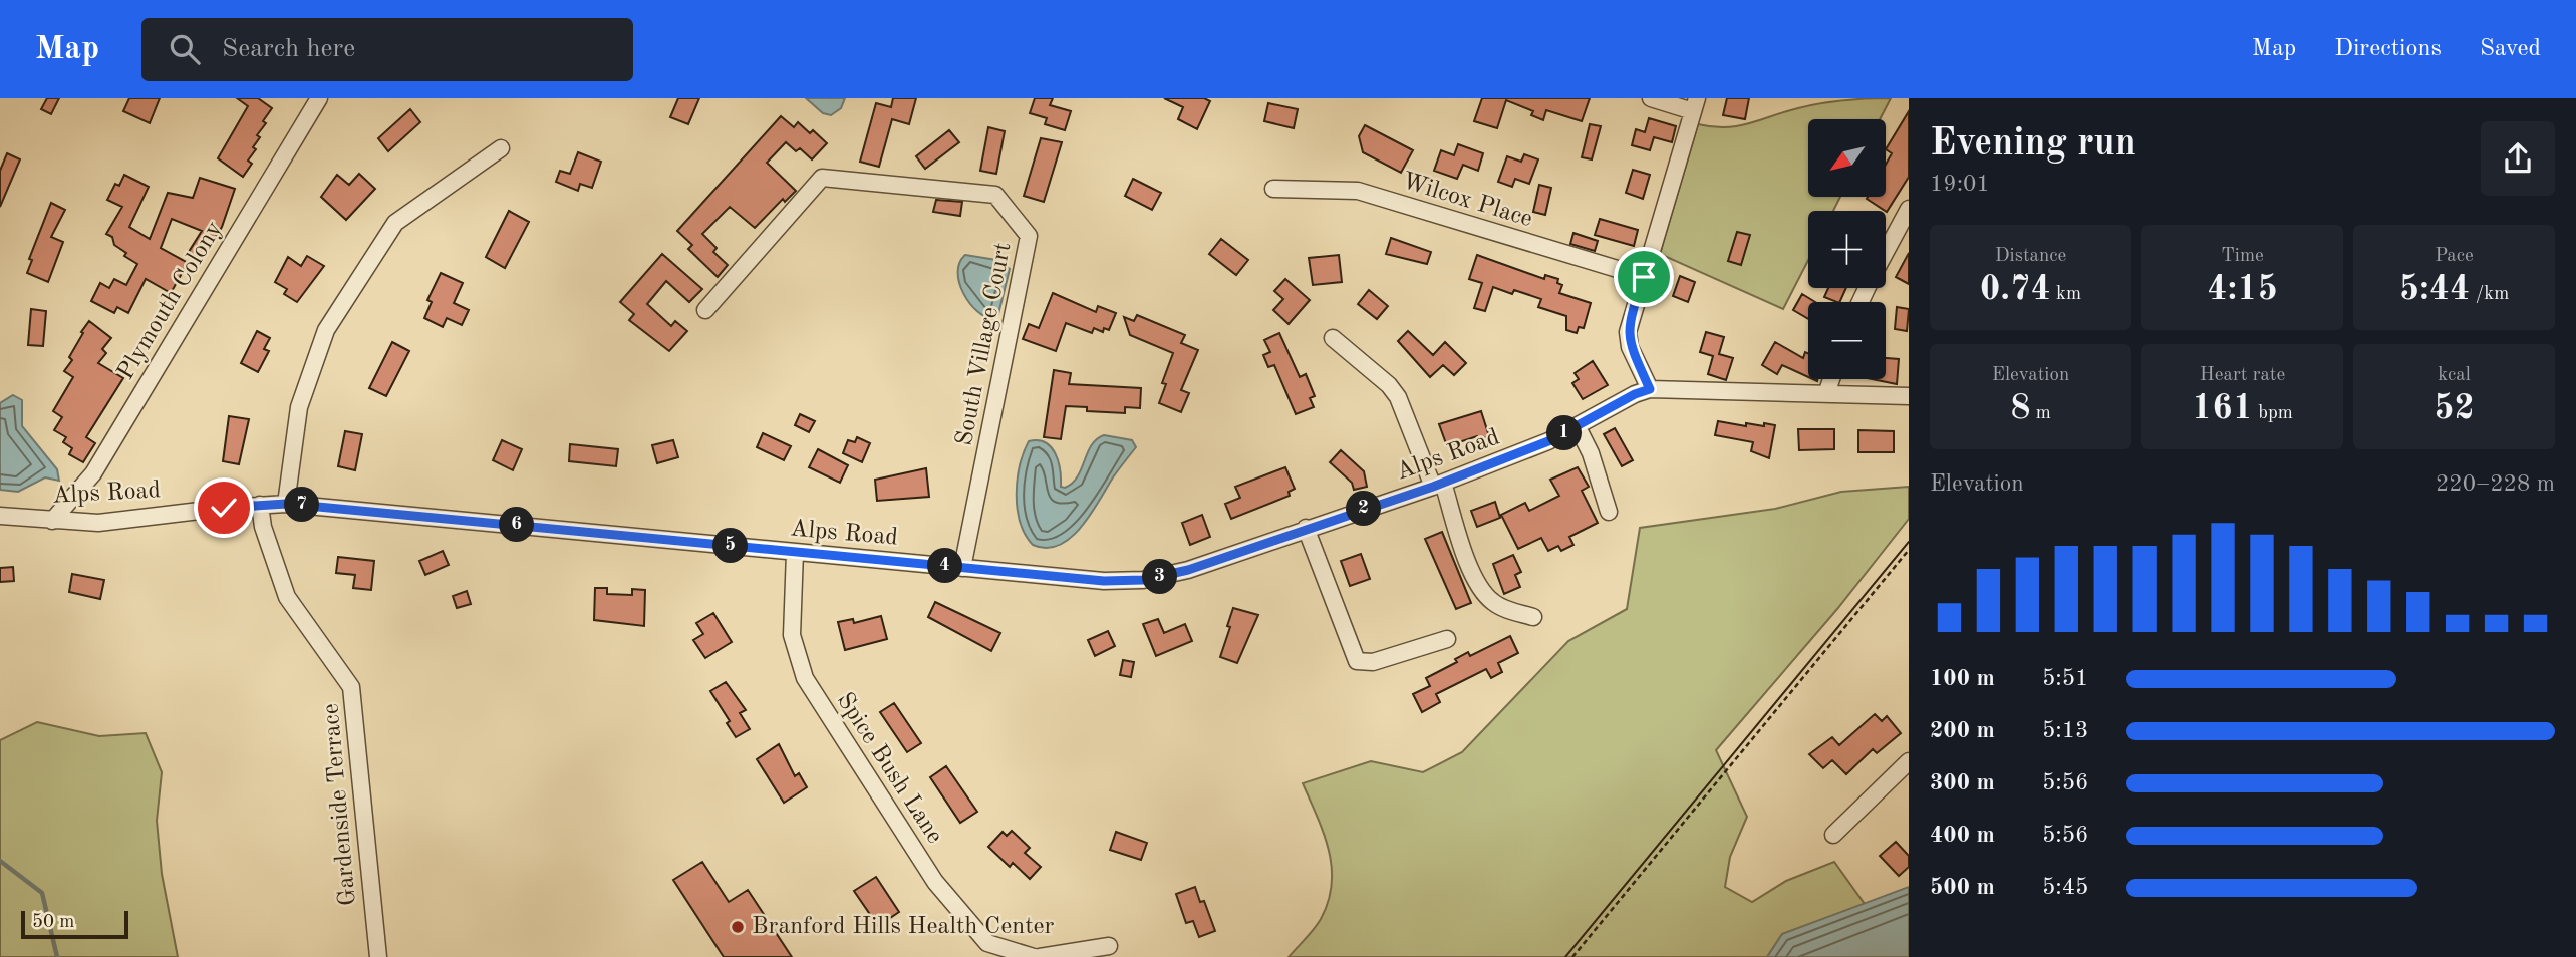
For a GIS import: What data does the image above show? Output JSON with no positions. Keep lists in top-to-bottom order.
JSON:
{
  "streets": {
    "street": [
      "Wilcox Place",
      "Plymouth Colony",
      "South Village Court",
      "Alps Road",
      "Spice Bush Lane",
      "Gardenside Terrace"
    ]
  },
  "crossings": [
    ["Plymouth Colony", "Alps Road"],
    ["South Village Court", "Alps Road"],
    ["Alps Road", "Spice Bush Lane"],
    ["Alps Road", "Gardenside Terrace"]
  ],
  "places": ["Branford Hills Health Center"],
  "scale_bar": "50 m",
  "north": "bottom left",
  "page": {
    "header": "Map",
    "search": "Search here",
    "nav": ["Map", "Directions", "Saved"],
    "heading": ["Evening run", "19:01"],
    "map_buttons": ["+", "−"],
    "stats": [
      ["Distance", "0.74 km"],
      ["Time", "4:15"],
      ["Pace", "5:44 /km"],
      ["Elevation", "8 m"],
      ["Heart rate", "161 bpm"],
      ["kcal", "52"]
    ],
    "pins": [
      "1",
      "7",
      "2",
      "6",
      "5",
      "4",
      "3"
    ],
    "chart": ["Elevation", "220–228 m"],
    "list": [
      {
        "name": "100 m",
        "note": "5:51"
      },
      {
        "name": "200 m",
        "note": "5:13"
      },
      {
        "name": "300 m",
        "note": "5:56"
      },
      {
        "name": "400 m",
        "note": "5:56"
      },
      {
        "name": "500 m",
        "note": "5:45"
      }
    ],
    "scale": "50 m"
  }
}
